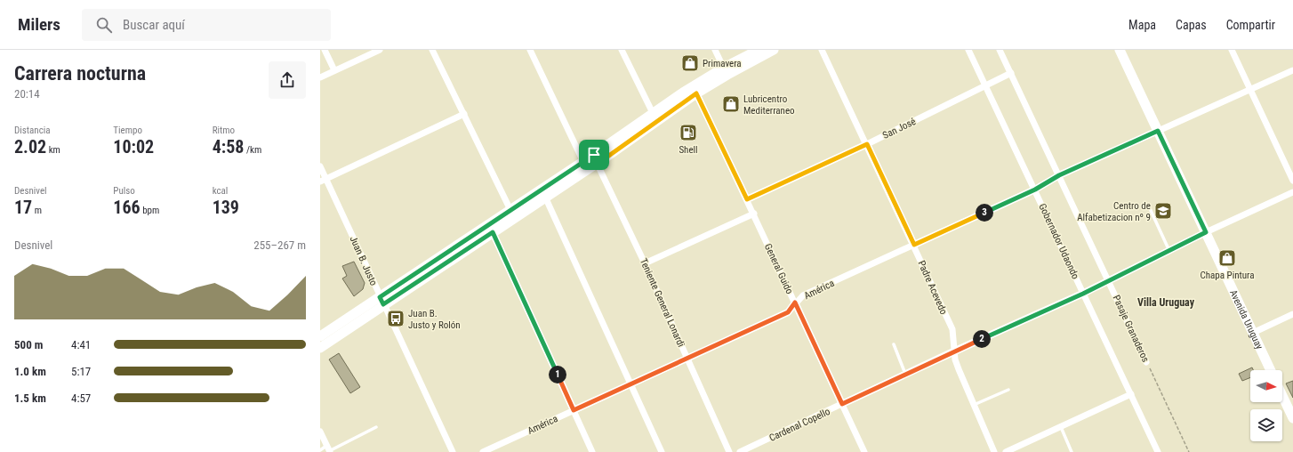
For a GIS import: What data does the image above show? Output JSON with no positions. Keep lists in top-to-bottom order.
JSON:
{
  "streets": {
    "main road": ["Avenida Uruguay"],
    "street": [
      "San José",
      "Gobernador Udaondo",
      "Juan B. Justo",
      "General Guido",
      "Padre Acevedo",
      "América",
      "Teniente General Lonardi",
      "Pasaje Granaderos",
      "Cardenal Copello"
    ]
  },
  "crossings": [
    ["San José", "Gobernador Udaondo"],
    ["San José", "General Guido"],
    ["San José", "Padre Acevedo"],
    ["San José", "Pasaje Granaderos"],
    ["Gobernador Udaondo", "América"],
    ["Gobernador Udaondo", "Cardenal Copello"],
    ["General Guido", "América"],
    ["General Guido", "Cardenal Copello"],
    ["Padre Acevedo", "América"],
    ["Padre Acevedo", "Cardenal Copello"],
    ["América", "Teniente General Lonardi"],
    ["América", "Avenida Uruguay"],
    ["América", "Pasaje Granaderos"],
    ["Avenida Uruguay", "Cardenal Copello"],
    ["Pasaje Granaderos", "Cardenal Copello"]
  ],
  "districts": ["Villa Uruguay"],
  "places": {
    "shop": ["Primavera", "Lubricentro Mediterraneo", "Chapa Pintura"],
    "fuel station": ["Shell"],
    "school or university": ["Centro de Alfabetizacion nº 9"],
    "bus stop": ["Juan B. Justo y Rolón"]
  },
  "north": "right",
  "page": {
    "header": "Milers",
    "search": "Buscar aquí",
    "nav": ["Mapa", "Capas", "Compartir"],
    "heading": ["Carrera nocturna", "20:14"],
    "stats": [
      ["Distancia", "2.02 km"],
      ["Tiempo", "10:02"],
      ["Ritmo", "4:58 /km"],
      ["Desnivel", "17 m"],
      ["Pulso", "166 bpm"],
      ["kcal", "139"]
    ],
    "pins": ["3", "2", "1"],
    "chart": ["Desnivel", "255–267 m"],
    "list": [
      {
        "name": "500 m",
        "note": "4:41"
      },
      {
        "name": "1.0 km",
        "note": "5:17"
      },
      {
        "name": "1.5 km",
        "note": "4:57"
      }
    ]
  }
}
